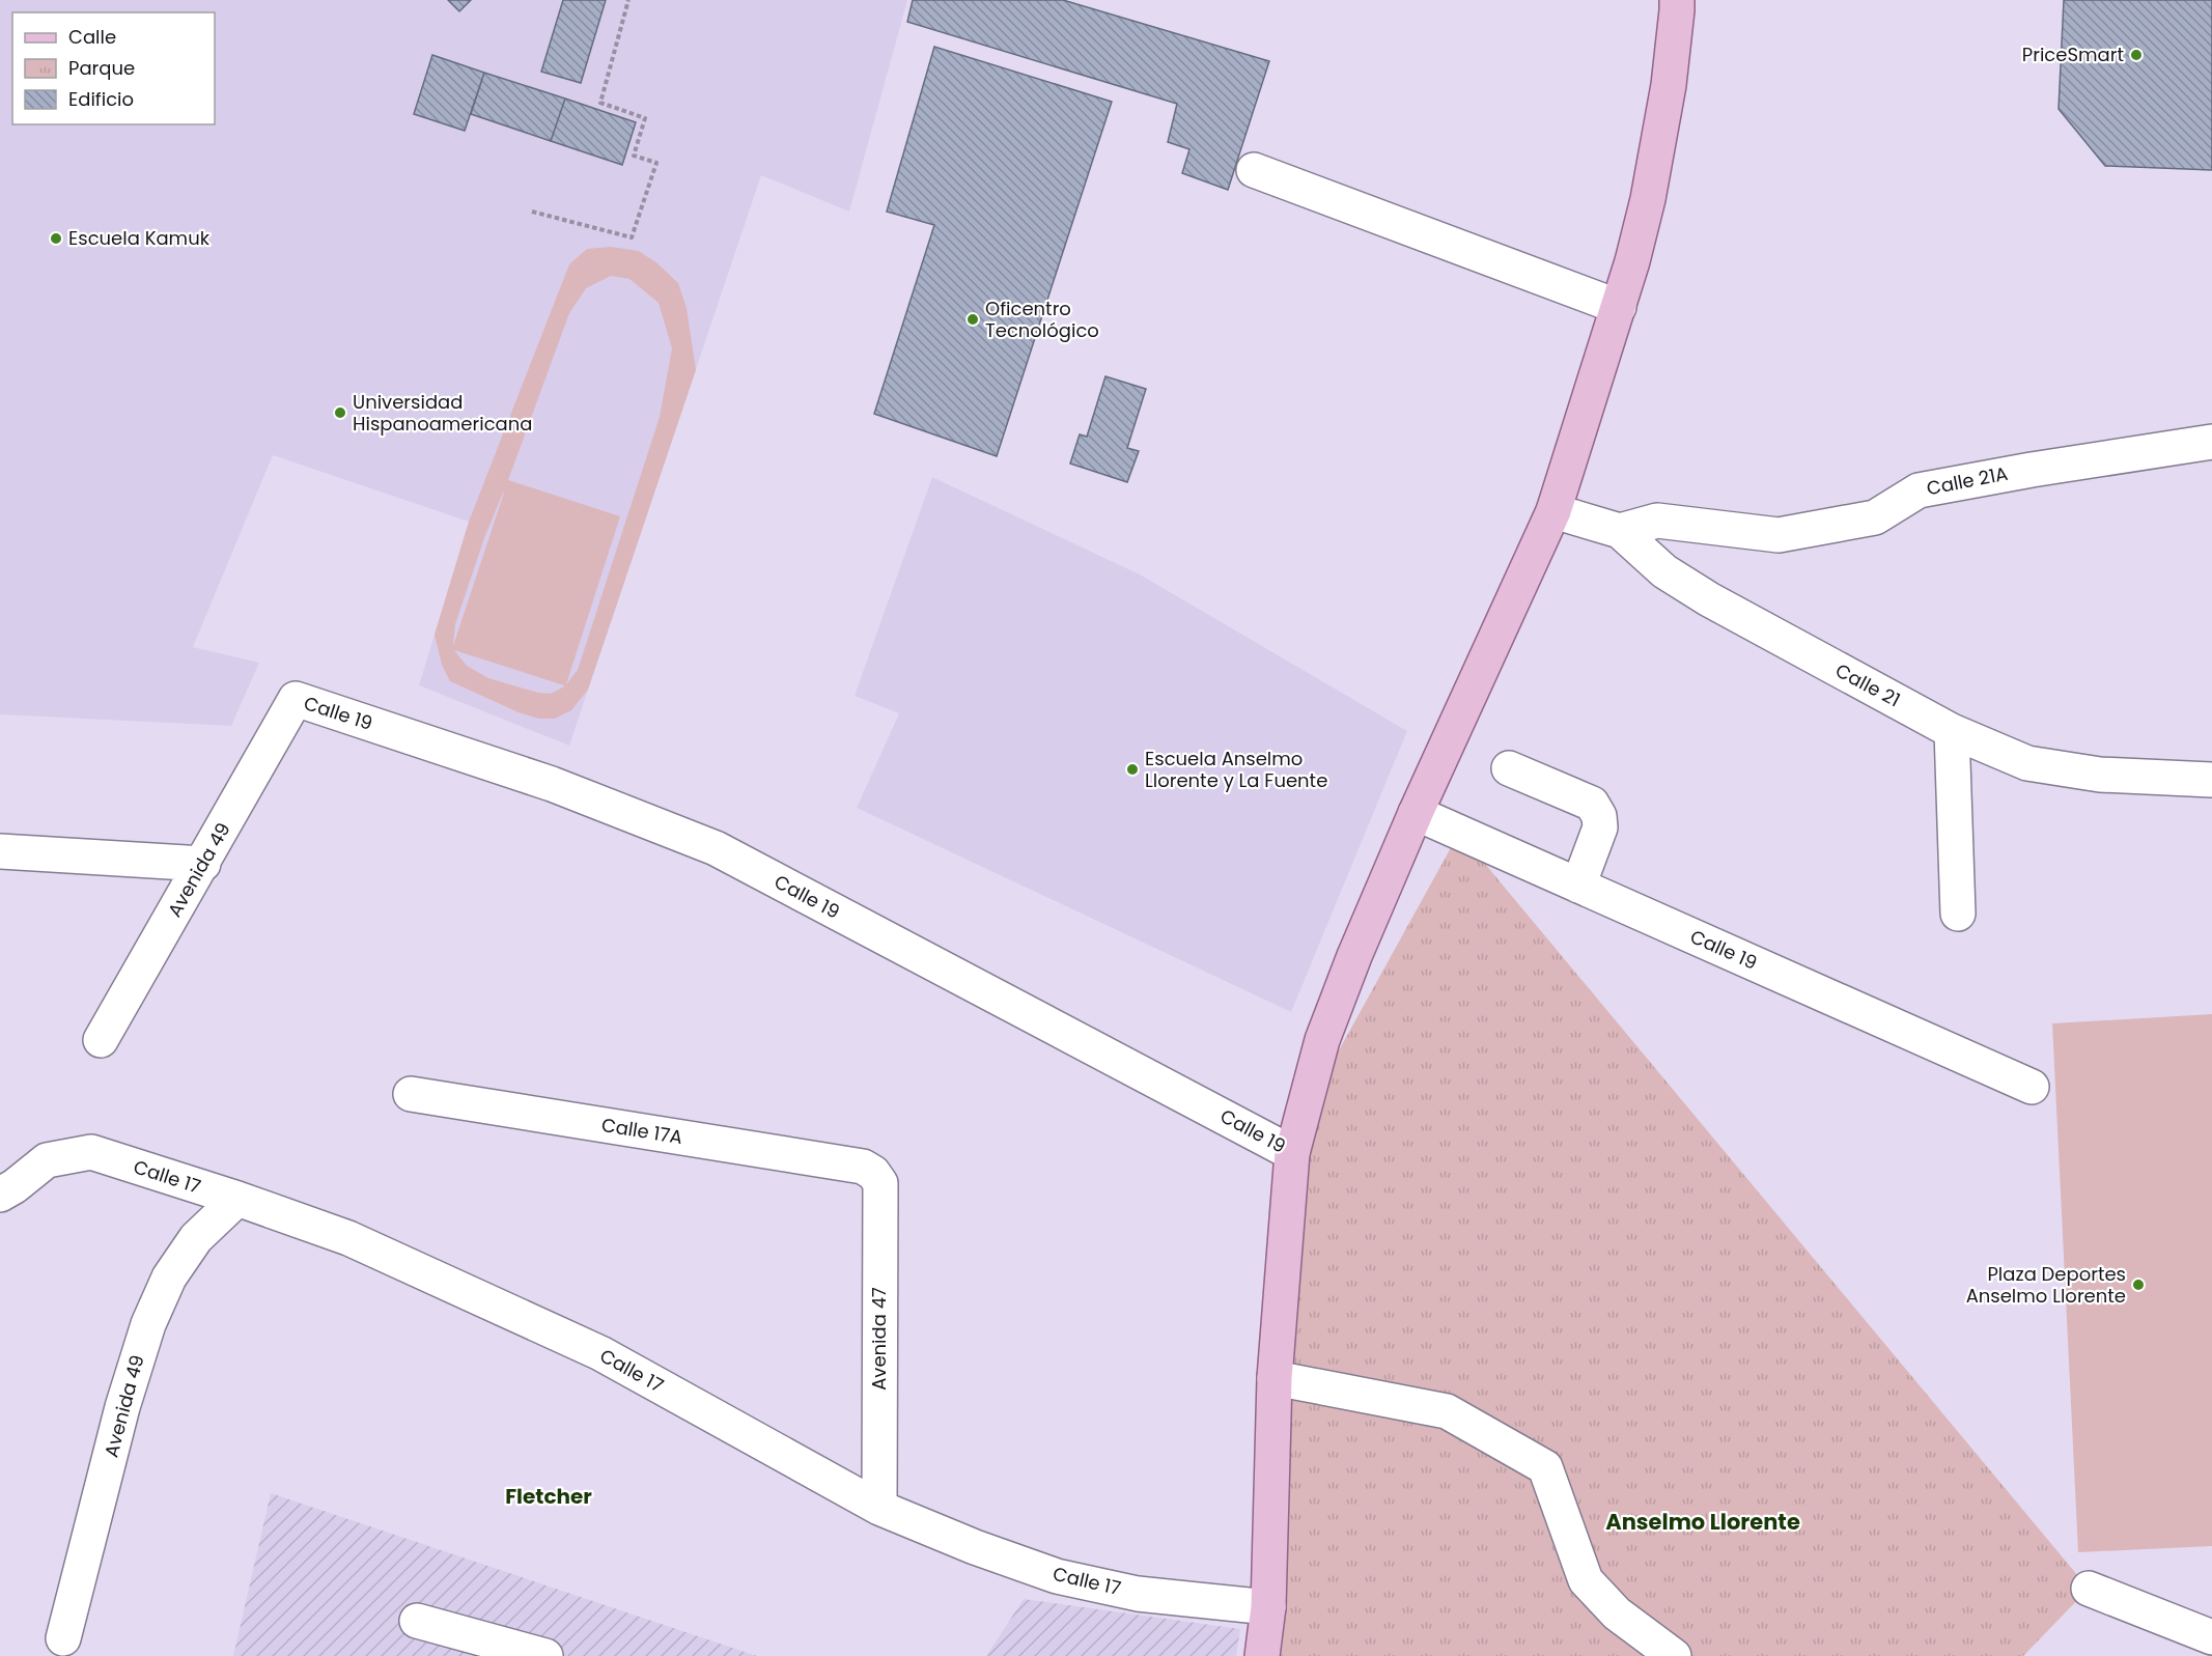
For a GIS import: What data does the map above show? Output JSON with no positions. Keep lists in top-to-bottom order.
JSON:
{
  "streets": {
    "street": [
      "Calle 21A",
      "Calle 21",
      "Calle 19",
      "Avenida 49",
      "Calle 17A",
      "Calle 17",
      "Avenida 47"
    ]
  },
  "crossings": [
    ["Calle 21A", "Calle 21"],
    ["Calle 19", "Avenida 49"],
    ["Avenida 49", "Calle 17"],
    ["Calle 17A", "Avenida 47"],
    ["Calle 17", "Avenida 47"]
  ],
  "districts": ["Fletcher", "Anselmo Llorente"],
  "places": [
    "PriceSmart",
    "Escuela Kamuk",
    "Oficentro Tecnológico",
    "Universidad Hispanoamericana",
    "Escuela Anselmo Llorente y La Fuente",
    "Plaza Deportes Anselmo Llorente"
  ],
  "legend": ["Calle", "Parque", "Edificio"]
}
